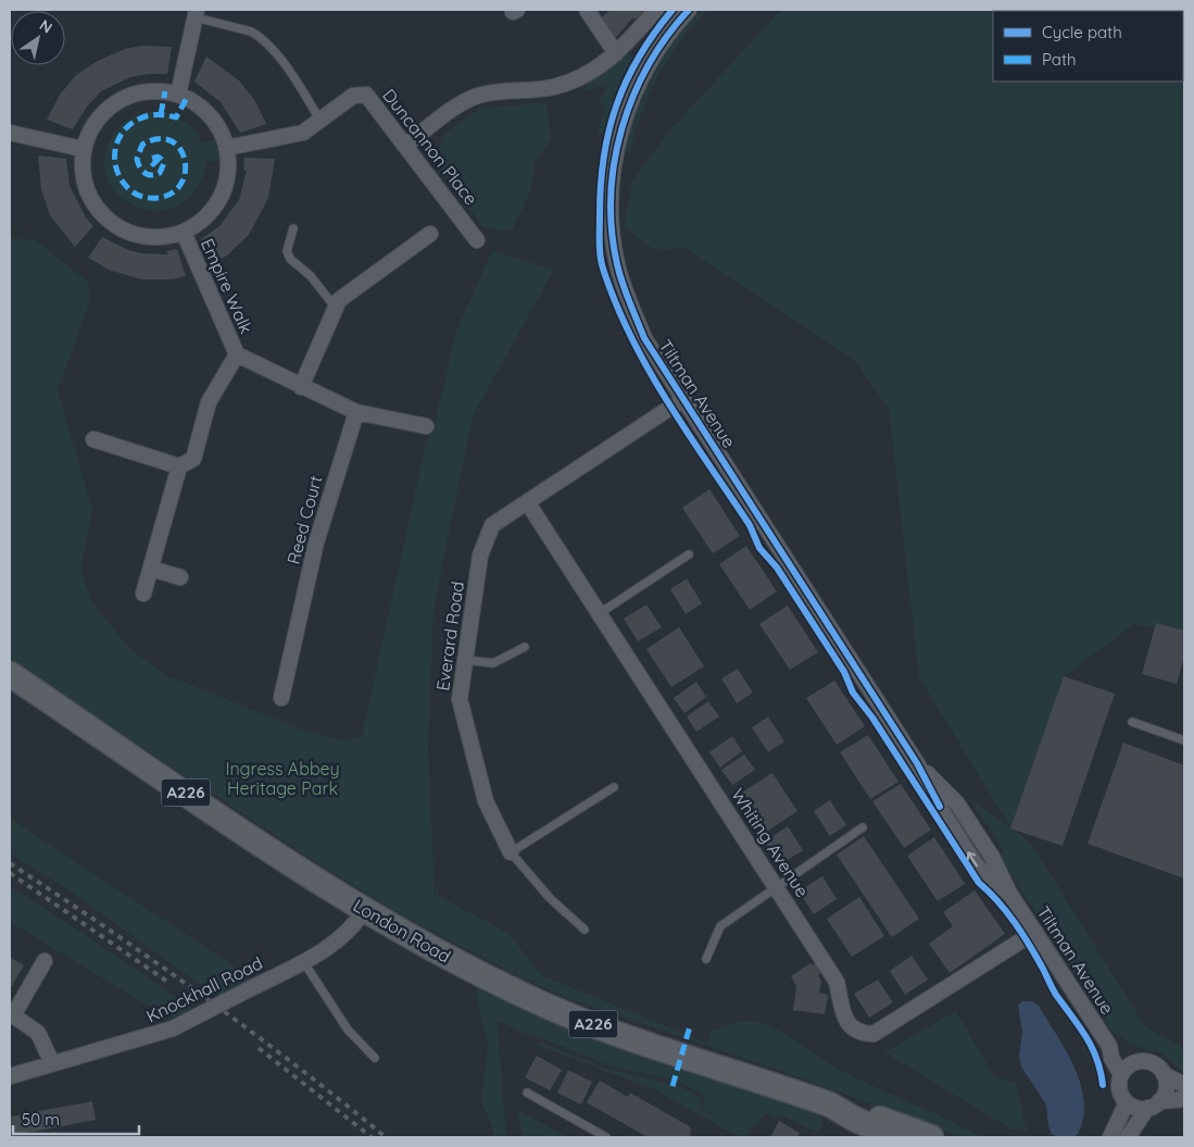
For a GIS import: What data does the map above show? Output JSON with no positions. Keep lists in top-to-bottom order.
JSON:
{
  "streets": {
    "main road": ["A226", "London Road"],
    "street": [
      "Duncannon Place",
      "Empire Walk",
      "Tiltman Avenue",
      "Reed Court",
      "Everard Road",
      "Whiting Avenue",
      "Knockhall Road"
    ]
  },
  "crossings": [
    ["Duncannon Place", "Empire Walk"],
    ["Tiltman Avenue", "Everard Road"],
    ["Tiltman Avenue", "Whiting Avenue"],
    ["Everard Road", "Whiting Avenue"],
    ["London Road", "Knockhall Road"]
  ],
  "parks": ["Ingress Abbey Heritage Park"],
  "legend": ["Cycle path", "Path"],
  "scale_bar": "50 m",
  "north": "top right"
}
